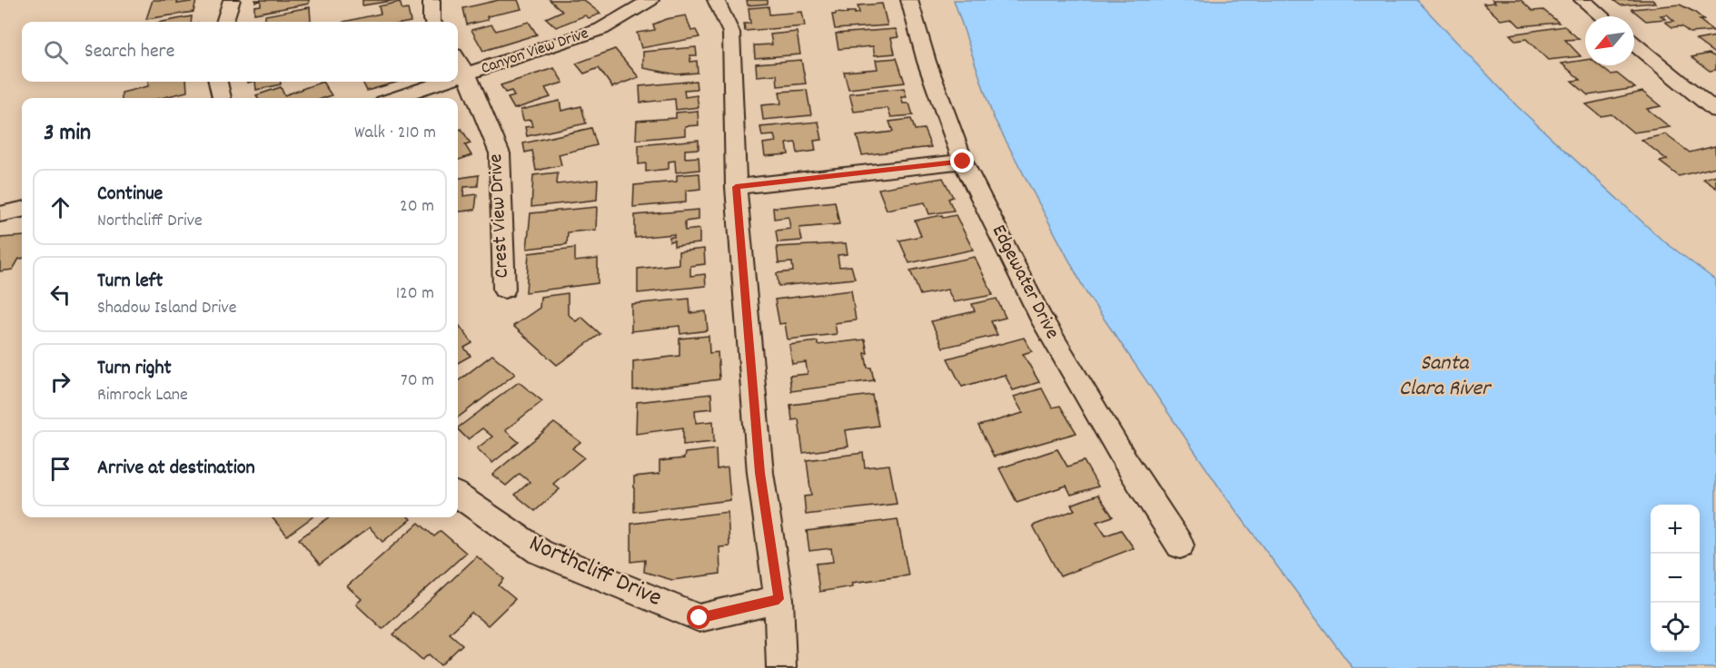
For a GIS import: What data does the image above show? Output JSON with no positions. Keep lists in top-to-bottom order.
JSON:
{
  "streets": {
    "street": [
      "Canyon View Drive",
      "Crest View Drive",
      "Edgewater Drive",
      "Northcliff Drive"
    ]
  },
  "crossings": [
    ["Canyon View Drive", "Crest View Drive"]
  ],
  "water": ["Santa Clara River"],
  "north": "bottom left",
  "page": {
    "search": "Search here",
    "heading": ["3 min", "Walk · 210 m"],
    "list": [
      ["Continue", "Northcliff Drive", "20 m"],
      ["Turn left", "Shadow Island Drive", "120 m"],
      ["Turn right", "Rimrock Lane", "70 m"],
      "Arrive at destination"
    ],
    "map_buttons": ["+", "−"]
  }
}
